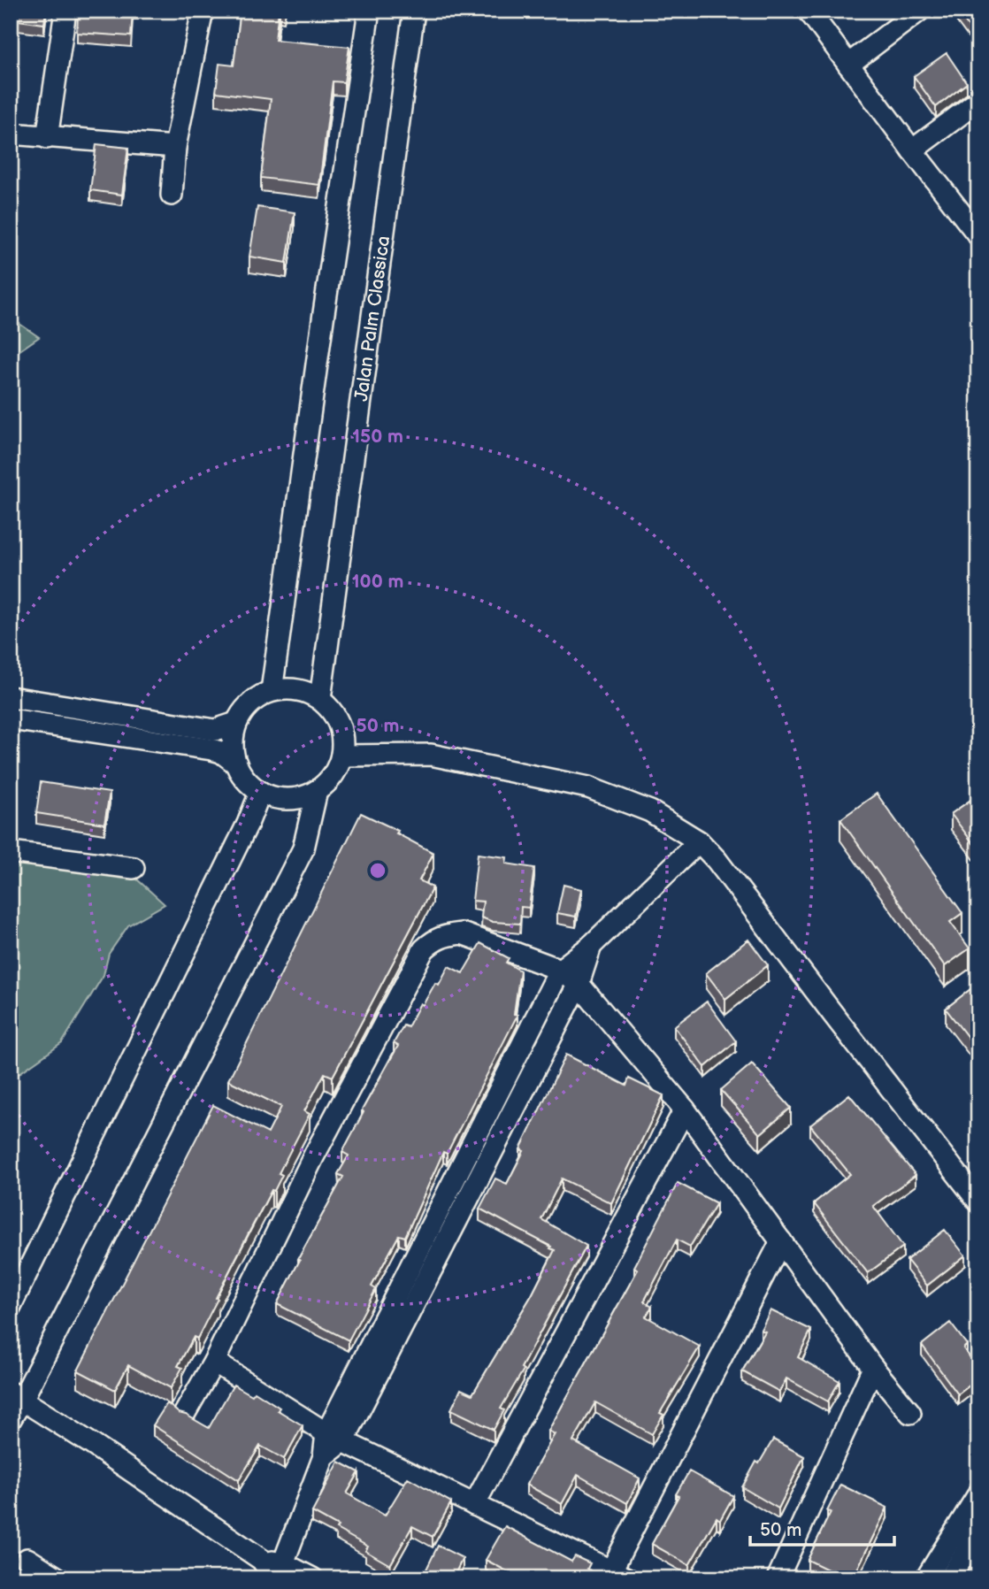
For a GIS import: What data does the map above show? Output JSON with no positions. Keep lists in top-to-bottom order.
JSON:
{
  "streets": {
    "street": ["Jalan Palm Classica"]
  },
  "scale_bar": "50 m",
  "rings": ["150 m", "100 m", "50 m"]
}
